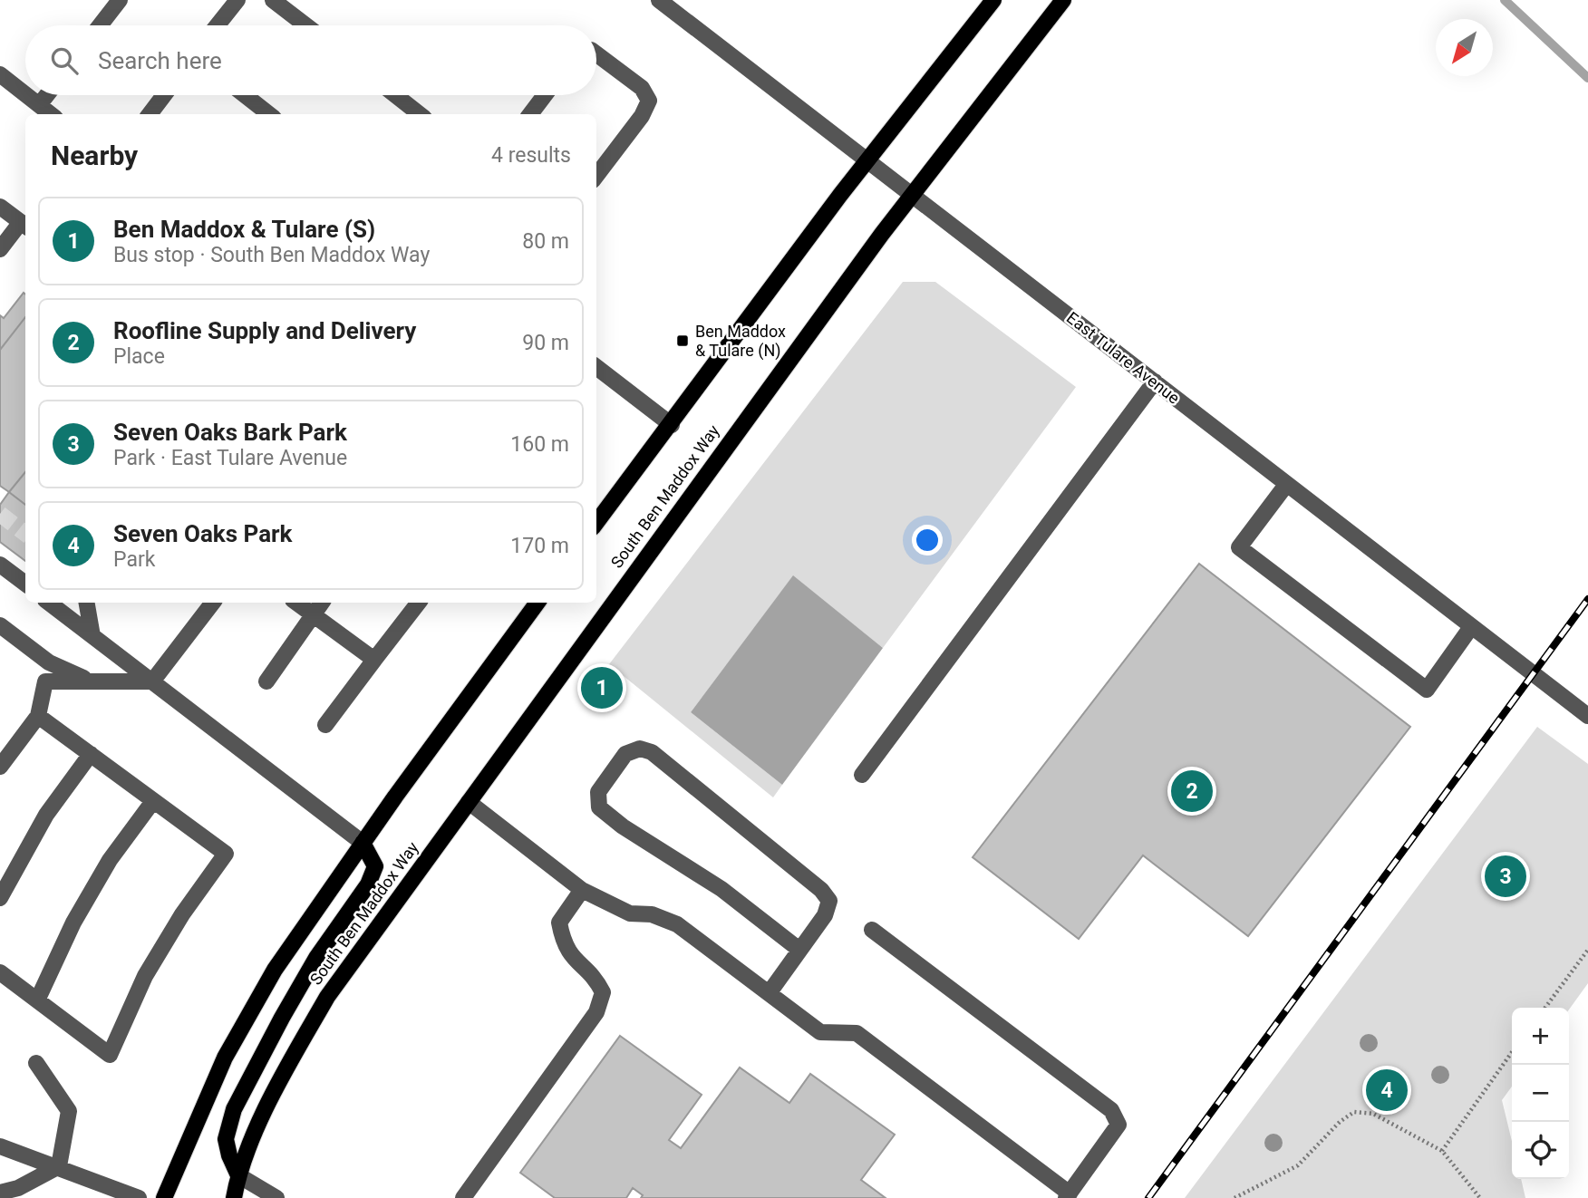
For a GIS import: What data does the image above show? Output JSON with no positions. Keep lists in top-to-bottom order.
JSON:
{
  "streets": {
    "main road": ["South Ben Maddox Way"],
    "street": ["East Tulare Avenue"]
  },
  "crossings": [
    ["East Tulare Avenue", "South Ben Maddox Way"]
  ],
  "places": {
    "transit": ["Ben Maddox & Tulare (N)"]
  },
  "north": "bottom left",
  "page": {
    "search": "Search here",
    "heading": ["Nearby", "4 results"],
    "list": [
      {
        "mark": "1",
        "name": "Ben Maddox & Tulare (S)",
        "note": "Bus stop · South Ben Maddox Way",
        "value": "80 m"
      },
      {
        "mark": "2",
        "name": "Roofline Supply and Delivery",
        "note": "Place",
        "value": "90 m"
      },
      {
        "mark": "3",
        "name": "Seven Oaks Bark Park",
        "note": "Park · East Tulare Avenue",
        "value": "160 m"
      },
      {
        "mark": "4",
        "name": "Seven Oaks Park",
        "note": "Park",
        "value": "170 m"
      }
    ],
    "pins": [
      "1",
      "2",
      "3",
      "4"
    ],
    "map_buttons": ["+", "−"]
  }
}
